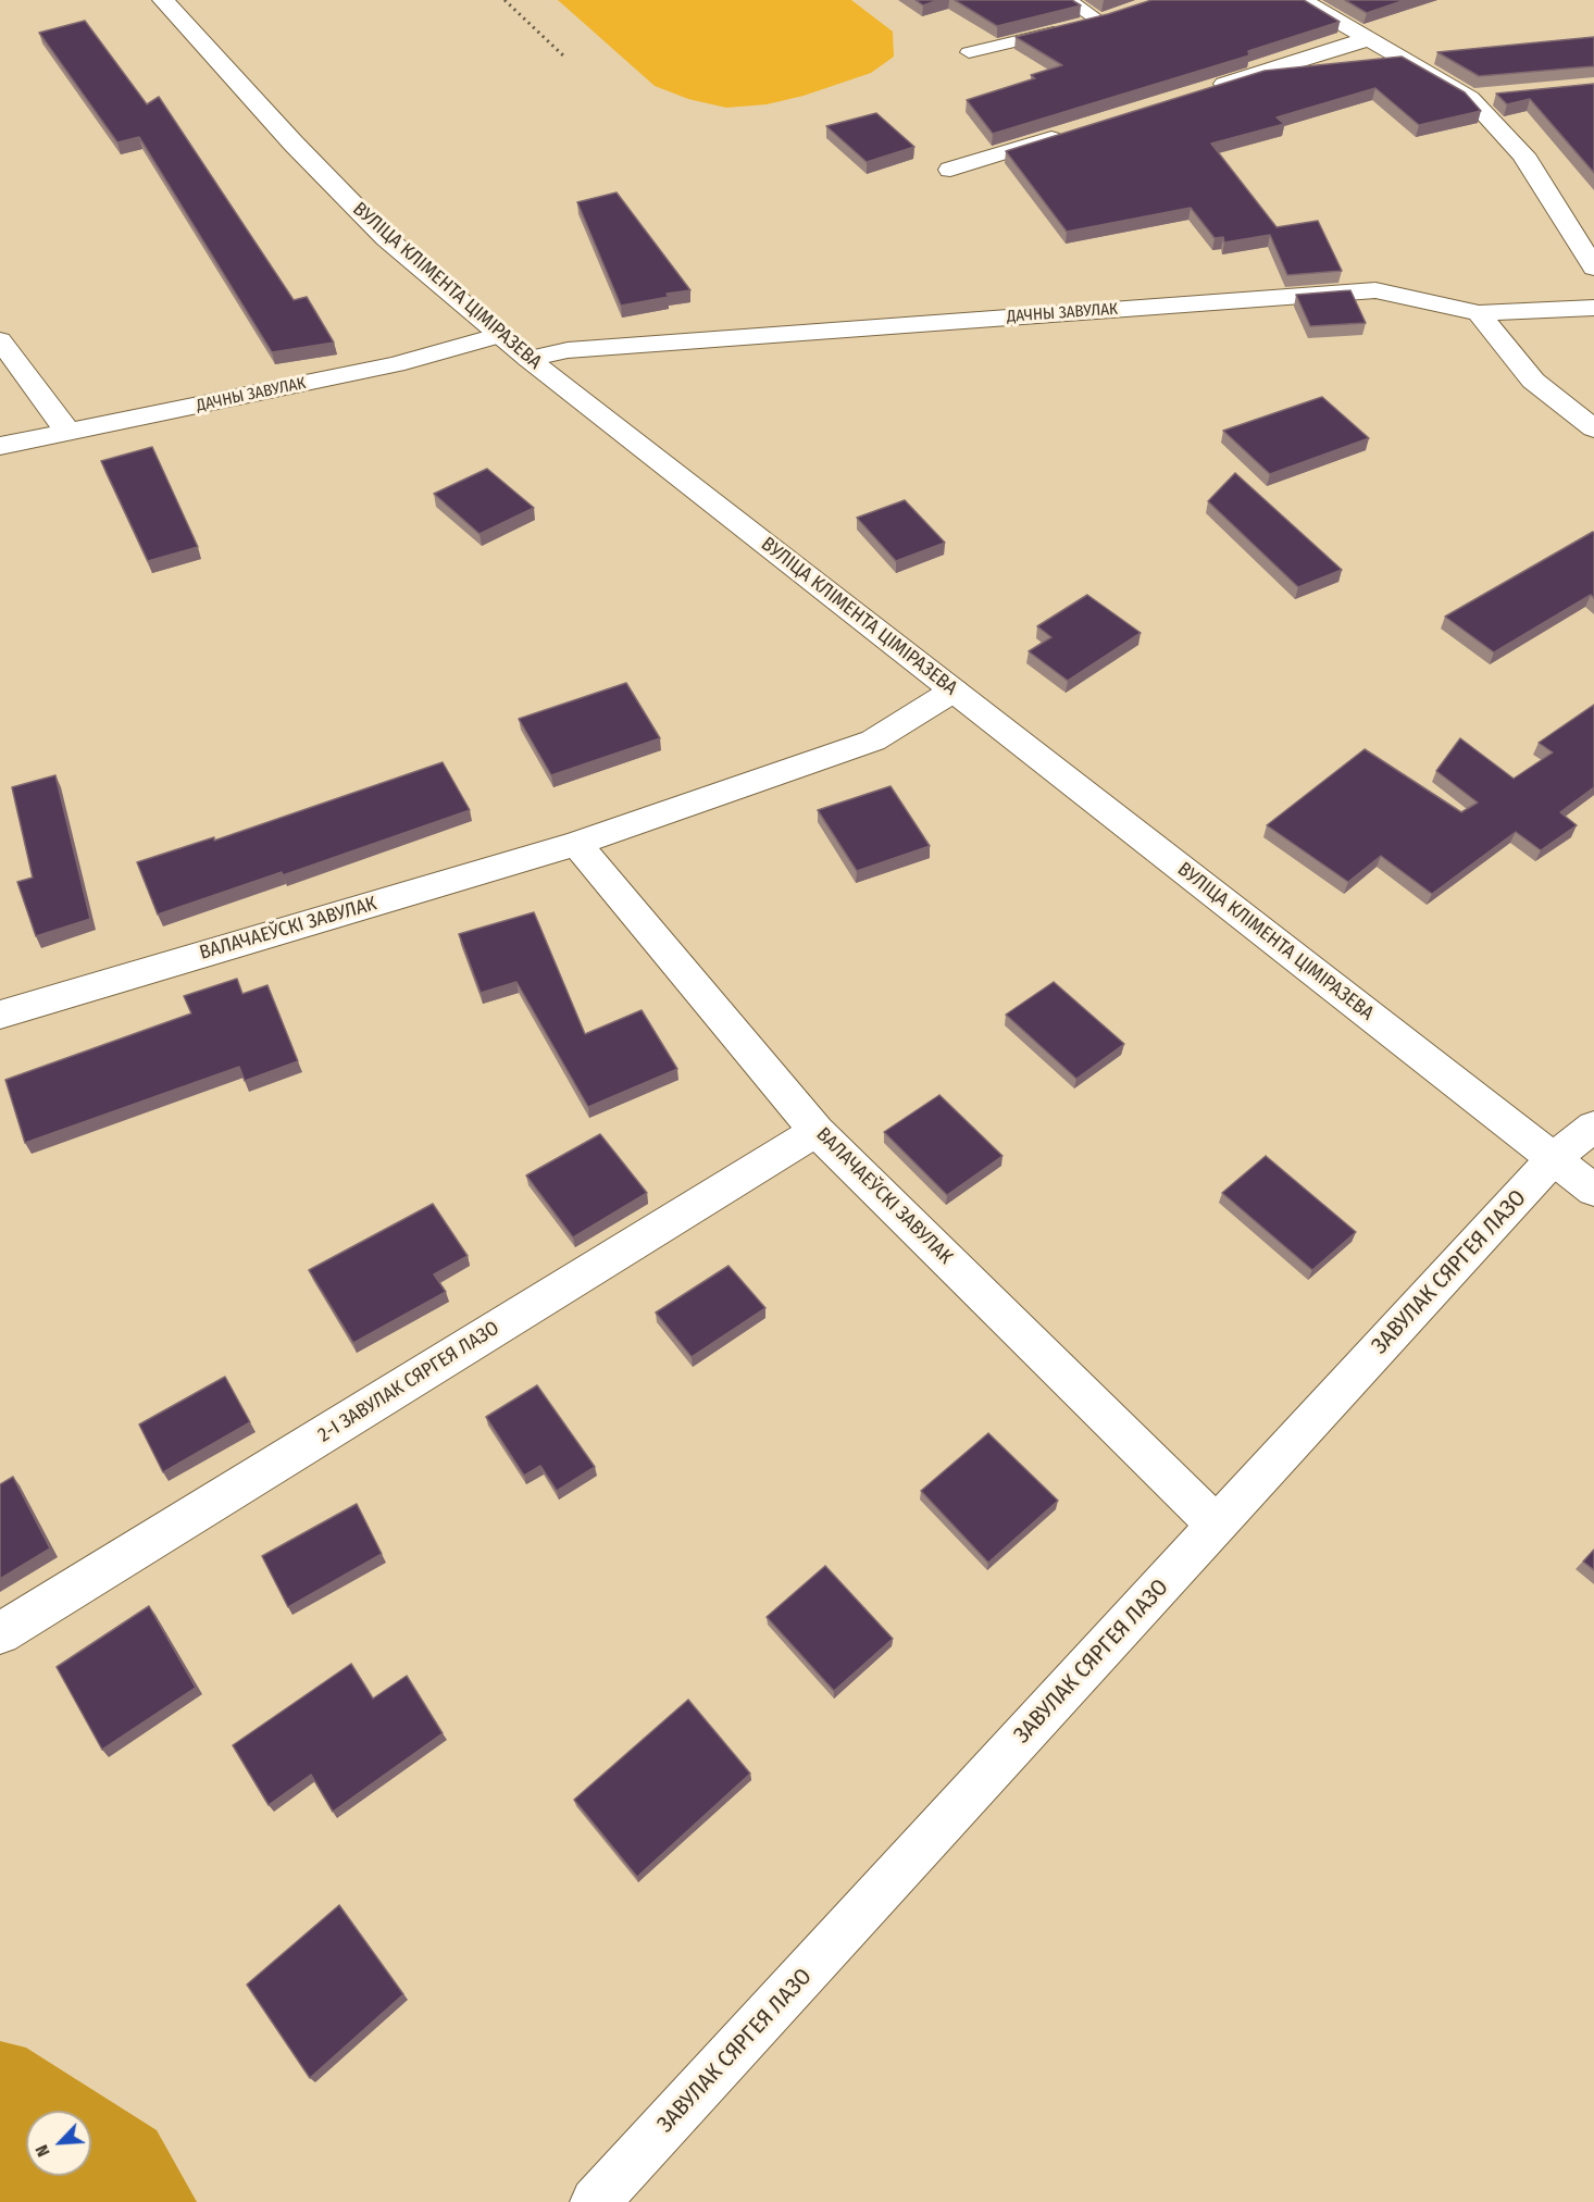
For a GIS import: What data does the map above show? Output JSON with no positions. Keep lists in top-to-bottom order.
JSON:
{
  "streets": {
    "street": [
      "ВУЛІЦА КЛІМЕНТА ЦІМІРАЗЕВА",
      "ДАЧНЫ ЗАВУЛАК",
      "ВАЛАЧАЕЎСКІ ЗАВУЛАК",
      "ЗАВУЛАК СЯРГЕЯ ЛАЗО",
      "2-І ЗАВУЛАК СЯРГЕЯ ЛАЗО"
    ]
  },
  "crossings": [
    ["ВУЛІЦА КЛІМЕНТА ЦІМІРАЗЕВА", "ДАЧНЫ ЗАВУЛАК"],
    ["ВУЛІЦА КЛІМЕНТА ЦІМІРАЗЕВА", "ВАЛАЧАЕЎСКІ ЗАВУЛАК"],
    ["ВУЛІЦА КЛІМЕНТА ЦІМІРАЗЕВА", "ЗАВУЛАК СЯРГЕЯ ЛАЗО"],
    ["ВАЛАЧАЕЎСКІ ЗАВУЛАК", "ЗАВУЛАК СЯРГЕЯ ЛАЗО"],
    ["ВАЛАЧАЕЎСКІ ЗАВУЛАК", "2-І ЗАВУЛАК СЯРГЕЯ ЛАЗО"]
  ],
  "north": "bottom left"
}
